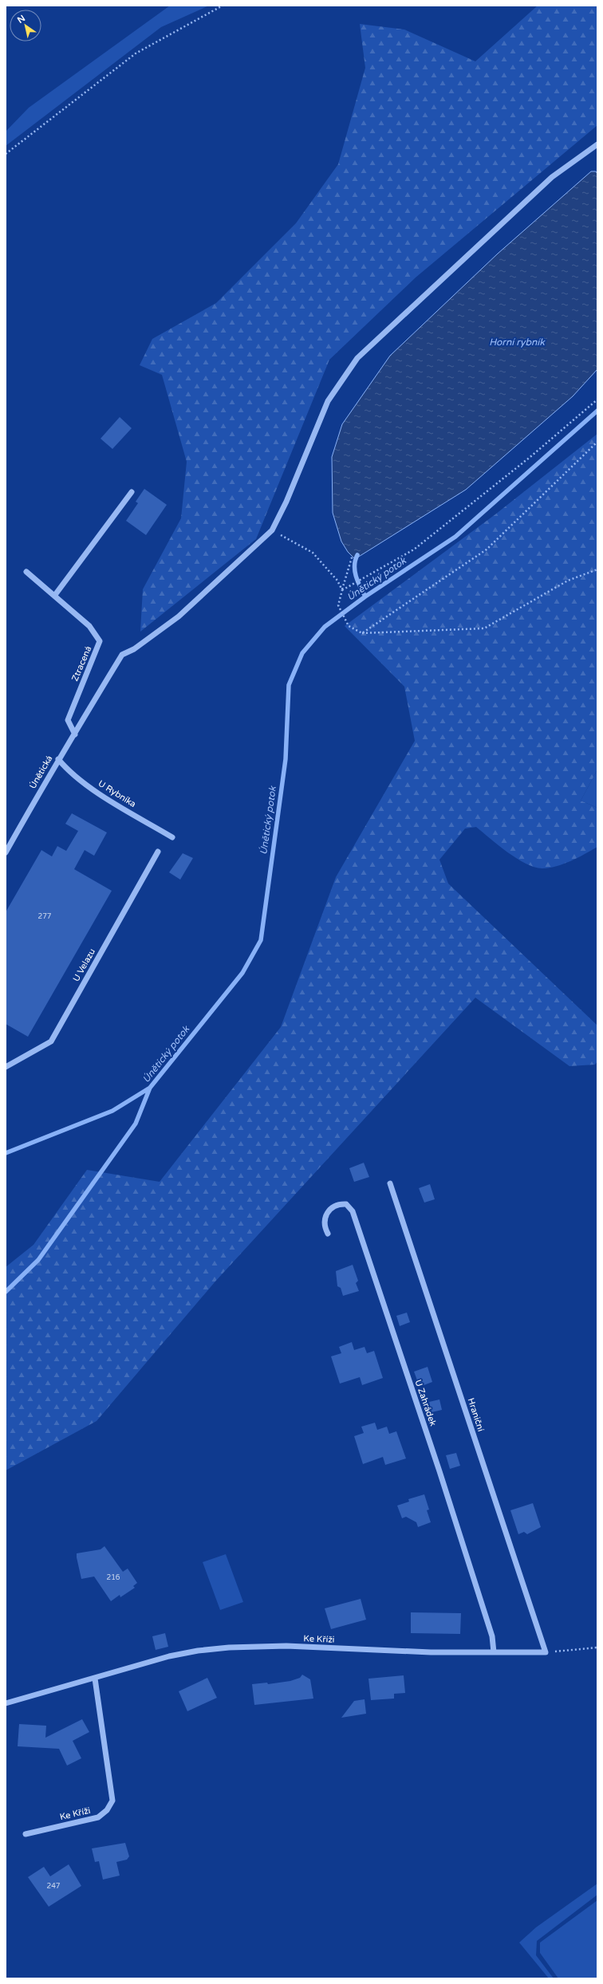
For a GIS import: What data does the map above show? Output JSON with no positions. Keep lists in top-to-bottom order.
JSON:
{
  "streets": {
    "street": [
      "Ztracená",
      "Únětická",
      "U Rybníka",
      "U Velazu",
      "U Zahrádek",
      "Hraniční",
      "Ke Kříži"
    ]
  },
  "crossings": [
    ["Ztracená", "Únětická"],
    ["Únětická", "U Rybníka"],
    ["U Zahrádek", "Ke Kříži"],
    ["Hraniční", "Ke Kříži"]
  ],
  "water": ["Horní rybník", "Únětický potok"],
  "house_numbers": ["277", "216", "247"],
  "north": "top left"
}
